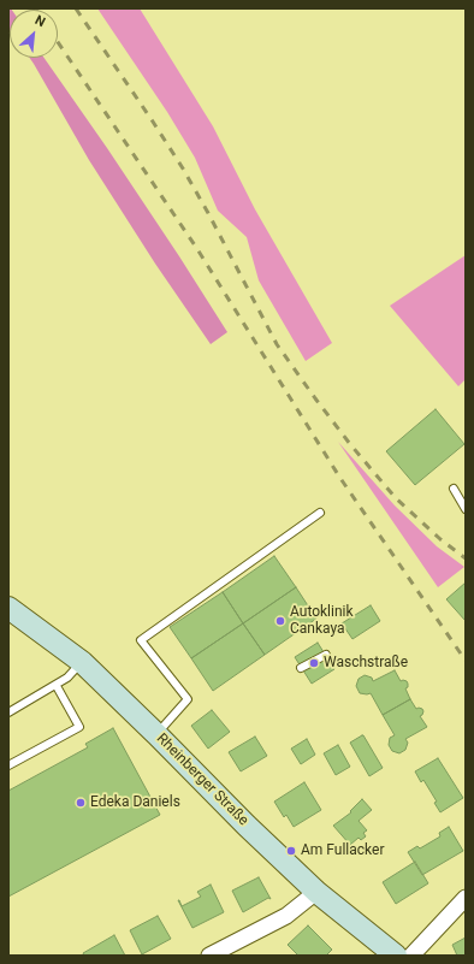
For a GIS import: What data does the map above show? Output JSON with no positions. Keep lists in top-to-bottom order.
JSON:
{
  "streets": {
    "main road": ["Rheinberger Straße"]
  },
  "places": [
    "Autoklinik Cankaya",
    "Waschstraße",
    "Edeka Daniels",
    "Am Fullacker"
  ],
  "north": "top right"
}
